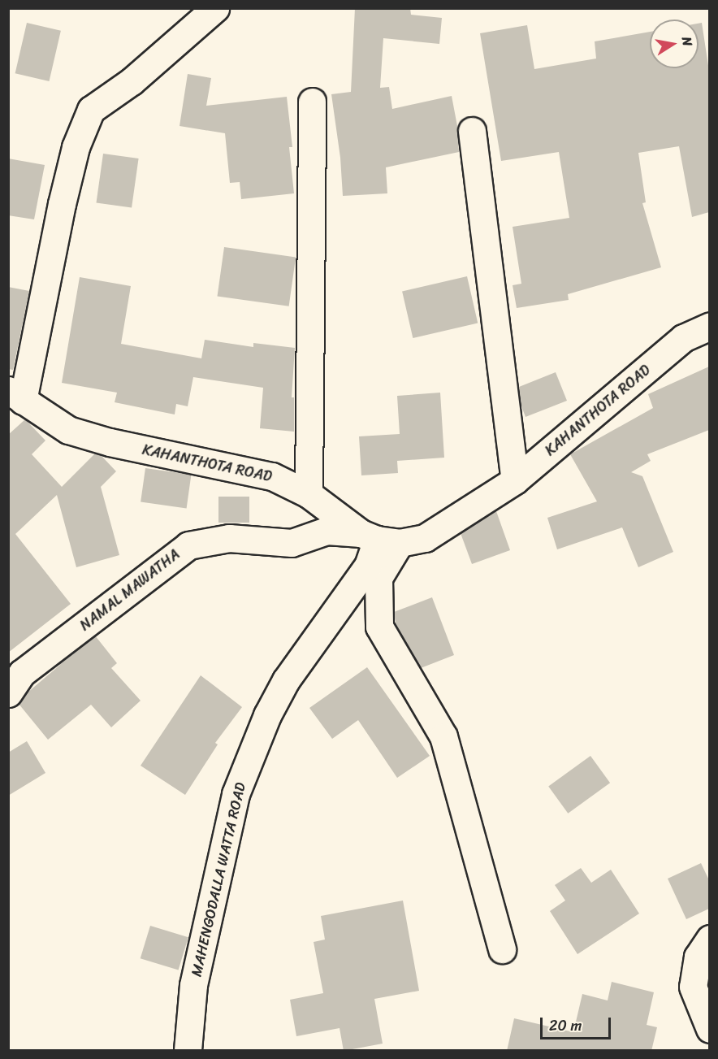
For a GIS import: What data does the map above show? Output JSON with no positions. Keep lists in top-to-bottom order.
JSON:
{
  "streets": {
    "street": ["KAHANTHOTA ROAD", "NAMAL MAWATHA", "MAHENGODALLA WATTA ROAD"]
  },
  "crossings": [
    ["KAHANTHOTA ROAD", "NAMAL MAWATHA"],
    ["KAHANTHOTA ROAD", "MAHENGODALLA WATTA ROAD"],
    ["NAMAL MAWATHA", "MAHENGODALLA WATTA ROAD"]
  ],
  "scale_bar": "20 m",
  "north": "right"
}
